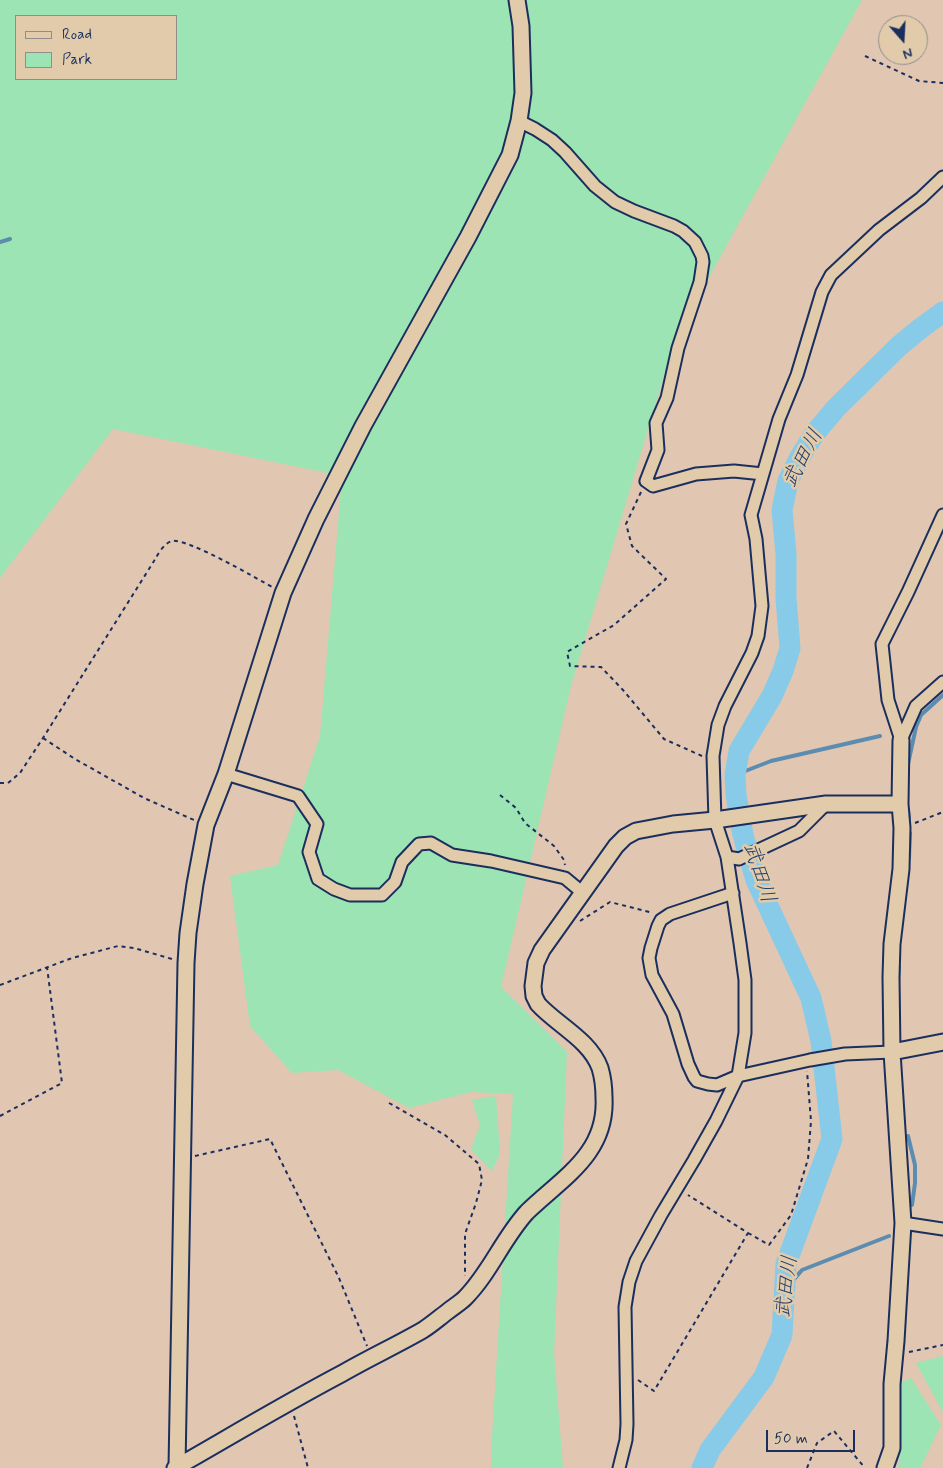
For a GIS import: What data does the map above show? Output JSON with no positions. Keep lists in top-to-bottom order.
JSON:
{
  "water": ["武田川"],
  "legend": ["Road", "Park"],
  "scale_bar": "50 m",
  "north": "bottom"
}
